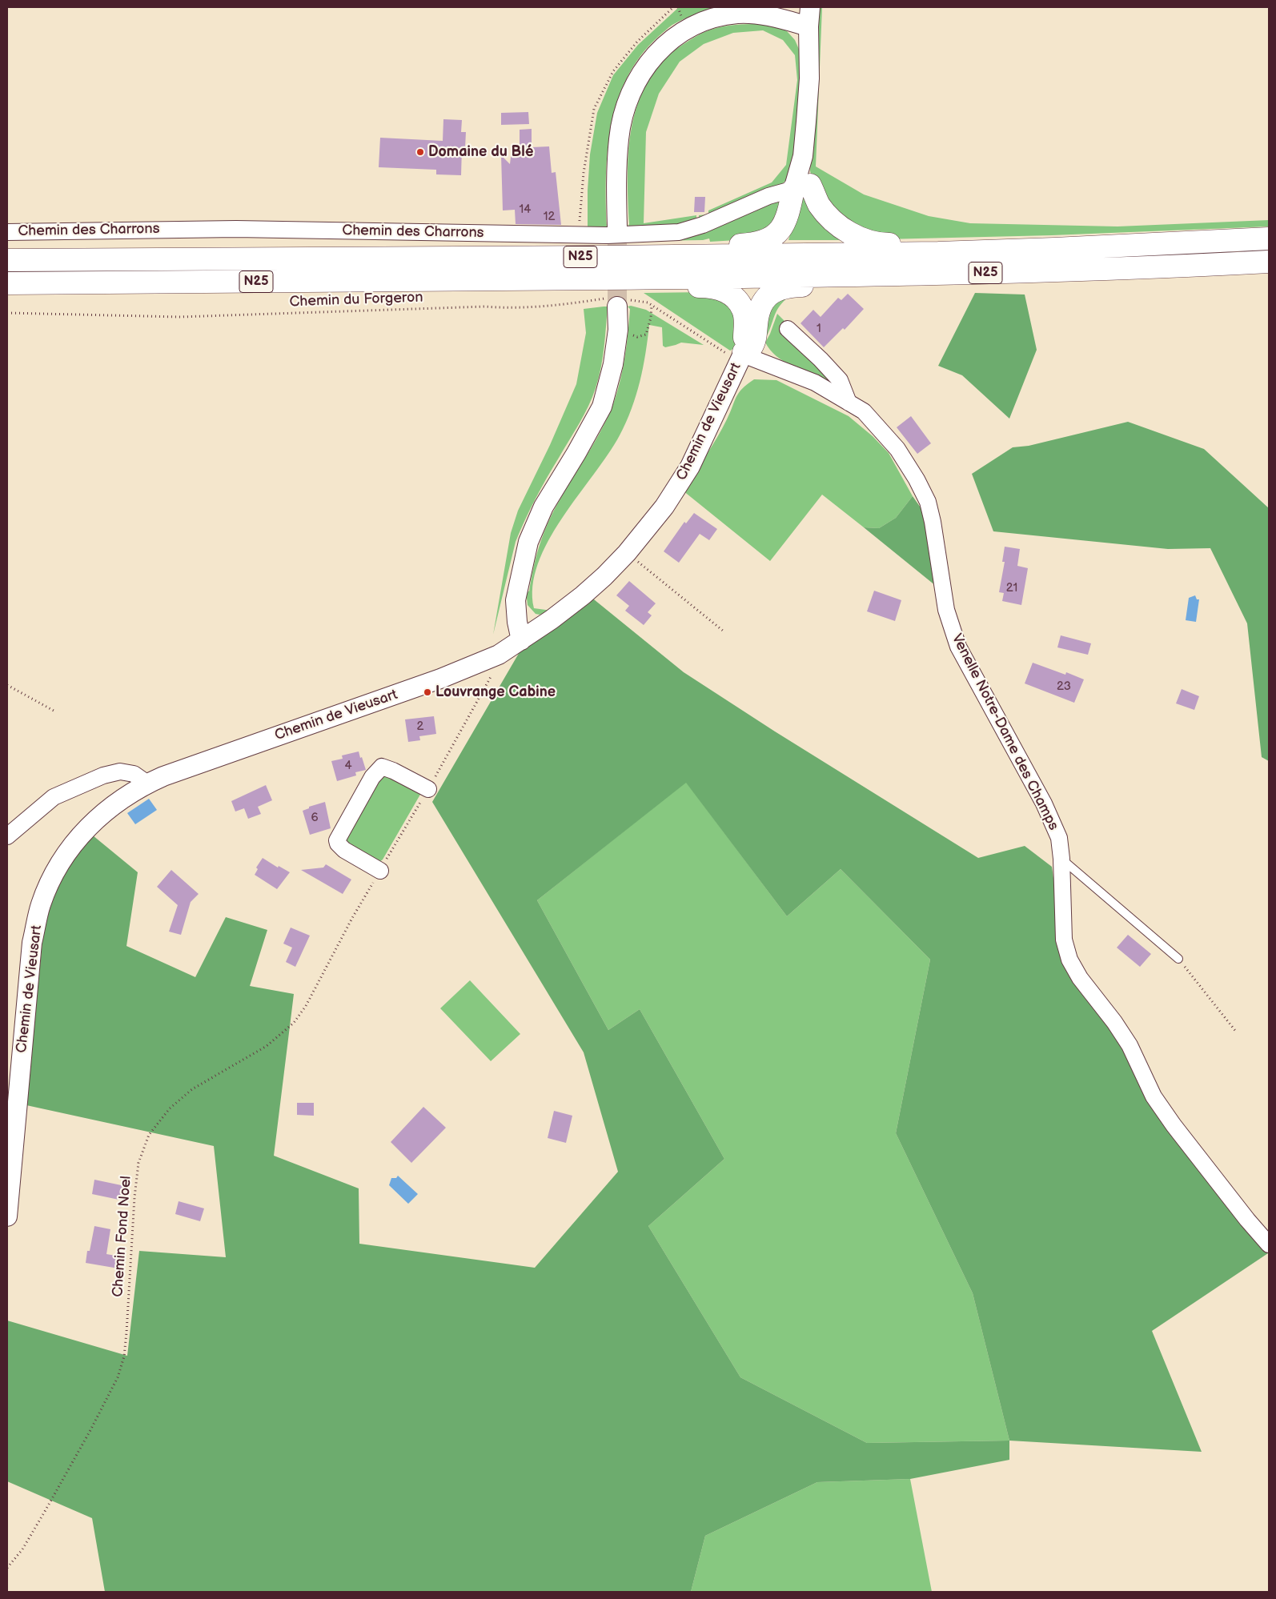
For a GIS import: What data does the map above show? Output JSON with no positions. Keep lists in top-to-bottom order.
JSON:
{
  "streets": {
    "highway": ["N25"],
    "street": ["Chemin des Charrons", "Chemin de Vieusart", "Venelle Notre-Dame des Champs"],
    "path": ["Chemin du Forgeron", "Chemin Fond Noel"]
  },
  "crossings": [
    ["Chemin de Vieusart", "Venelle Notre-Dame des Champs"]
  ],
  "places": ["Domaine du Blé", "Louvrange Cabine"],
  "house_numbers": [
    "14",
    "12",
    "1",
    "21",
    "23",
    "2",
    "4",
    "6"
  ]
}
